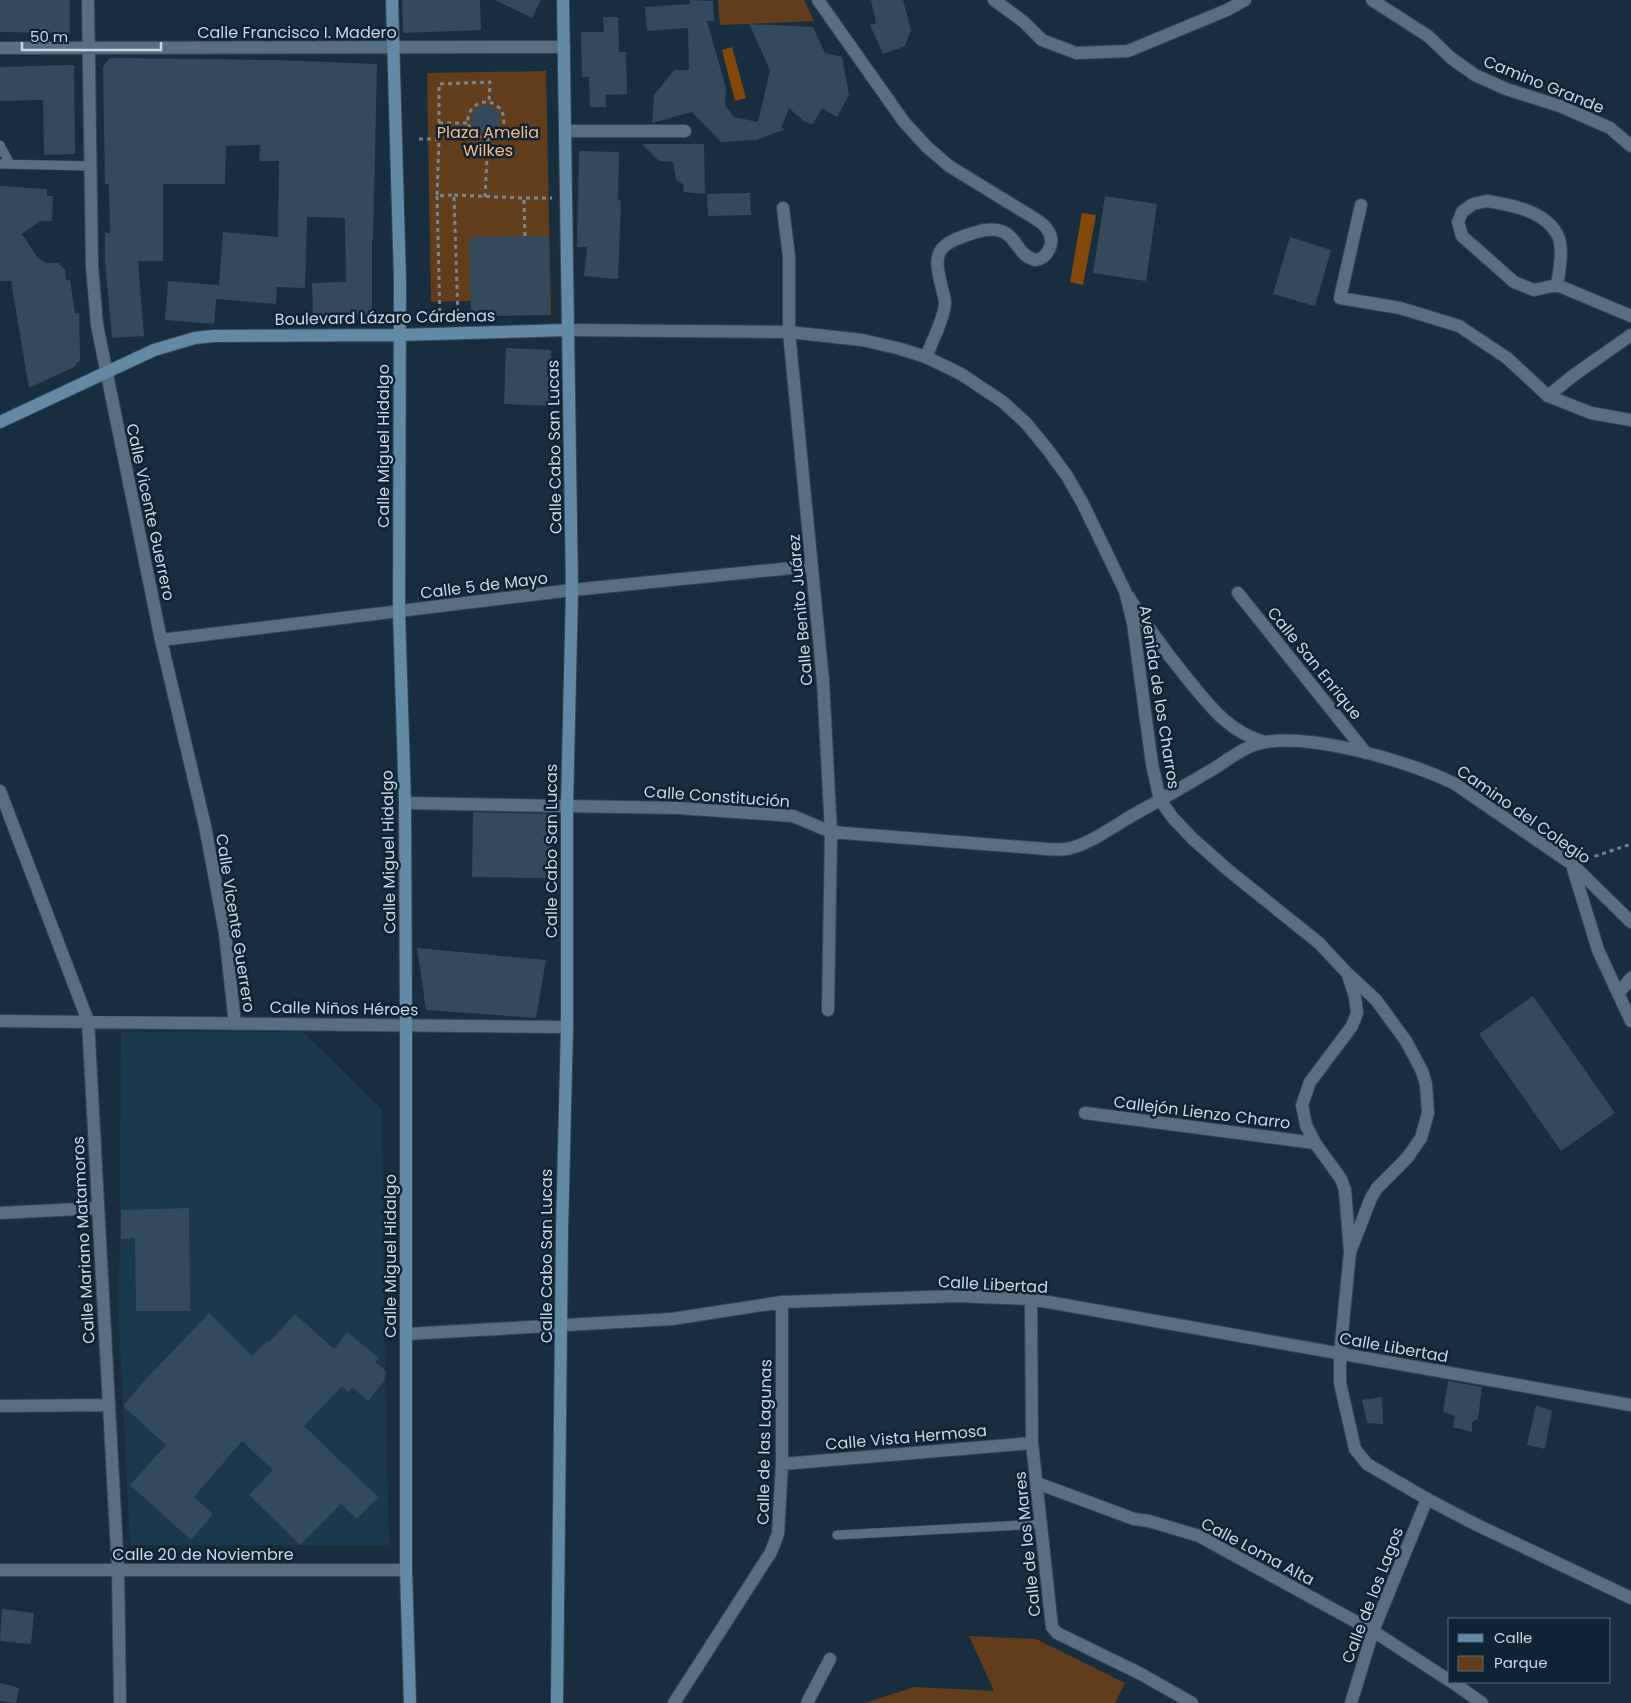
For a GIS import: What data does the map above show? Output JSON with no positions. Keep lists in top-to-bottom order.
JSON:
{
  "streets": {
    "main road": ["Boulevard Lázaro Cárdenas", "Calle Miguel Hidalgo", "Calle Cabo San Lucas"],
    "street": [
      "Calle Francisco I. Madero",
      "Camino Grande",
      "Calle Vicente Guerrero",
      "Calle 5 de Mayo",
      "Calle Benito Juárez",
      "Calle San Enrique",
      "Avenida de los Charros",
      "Calle Constitución",
      "Camino del Colegio",
      "Calle Niños Héroes",
      "Callejón Lienzo Charro",
      "Calle Mariano Matamoros",
      "Calle Libertad",
      "Calle Vista Hermosa",
      "Calle de las Lagunas",
      "Calle de los Mares",
      "Calle Loma Alta",
      "Calle 20 de Noviembre",
      "Calle de los Lagos"
    ]
  },
  "crossings": [
    ["Calle Francisco I. Madero", "Calle Miguel Hidalgo"],
    ["Calle Francisco I. Madero", "Calle Cabo San Lucas"],
    ["Calle Francisco I. Madero", "Calle Vicente Guerrero"],
    ["Boulevard Lázaro Cárdenas", "Calle Miguel Hidalgo"],
    ["Boulevard Lázaro Cárdenas", "Calle Cabo San Lucas"],
    ["Boulevard Lázaro Cárdenas", "Calle Vicente Guerrero"],
    ["Boulevard Lázaro Cárdenas", "Calle Benito Juárez"],
    ["Boulevard Lázaro Cárdenas", "Avenida de los Charros"],
    ["Calle Miguel Hidalgo", "Calle 5 de Mayo"],
    ["Calle Miguel Hidalgo", "Calle Constitución"],
    ["Calle Miguel Hidalgo", "Calle Niños Héroes"],
    ["Calle Miguel Hidalgo", "Calle Libertad"],
    ["Calle Miguel Hidalgo", "Calle 20 de Noviembre"],
    ["Calle Cabo San Lucas", "Calle 5 de Mayo"],
    ["Calle Cabo San Lucas", "Calle Constitución"],
    ["Calle Cabo San Lucas", "Calle Niños Héroes"],
    ["Calle Cabo San Lucas", "Calle Libertad"],
    ["Calle Vicente Guerrero", "Calle 5 de Mayo"],
    ["Calle Vicente Guerrero", "Calle Niños Héroes"],
    ["Calle 5 de Mayo", "Calle Benito Juárez"],
    ["Calle Benito Juárez", "Avenida de los Charros"],
    ["Calle Benito Juárez", "Calle Constitución"],
    ["Calle San Enrique", "Camino del Colegio"],
    ["Avenida de los Charros", "Calle Constitución"],
    ["Avenida de los Charros", "Camino del Colegio"],
    ["Avenida de los Charros", "Callejón Lienzo Charro"],
    ["Avenida de los Charros", "Calle Libertad"],
    ["Avenida de los Charros", "Calle de los Lagos"],
    ["Calle Constitución", "Camino del Colegio"],
    ["Calle Niños Héroes", "Calle Mariano Matamoros"],
    ["Calle Mariano Matamoros", "Calle 20 de Noviembre"],
    ["Calle Libertad", "Calle de las Lagunas"],
    ["Calle Libertad", "Calle de los Mares"],
    ["Calle Vista Hermosa", "Calle de las Lagunas"],
    ["Calle Vista Hermosa", "Calle de los Mares"],
    ["Calle de los Mares", "Calle Loma Alta"],
    ["Calle Loma Alta", "Calle de los Lagos"]
  ],
  "parks": ["Plaza Amelia Wilkes"],
  "legend": ["Calle", "Parque"],
  "scale_bar": "50 m"
}
